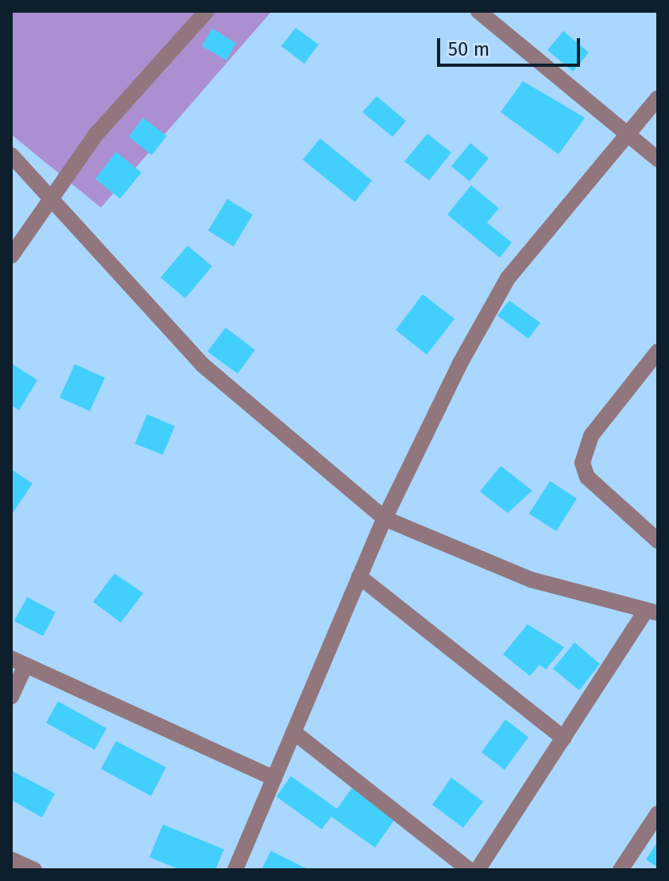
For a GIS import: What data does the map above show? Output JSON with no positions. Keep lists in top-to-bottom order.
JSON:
{
  "scale_bar": "50 m"
}
